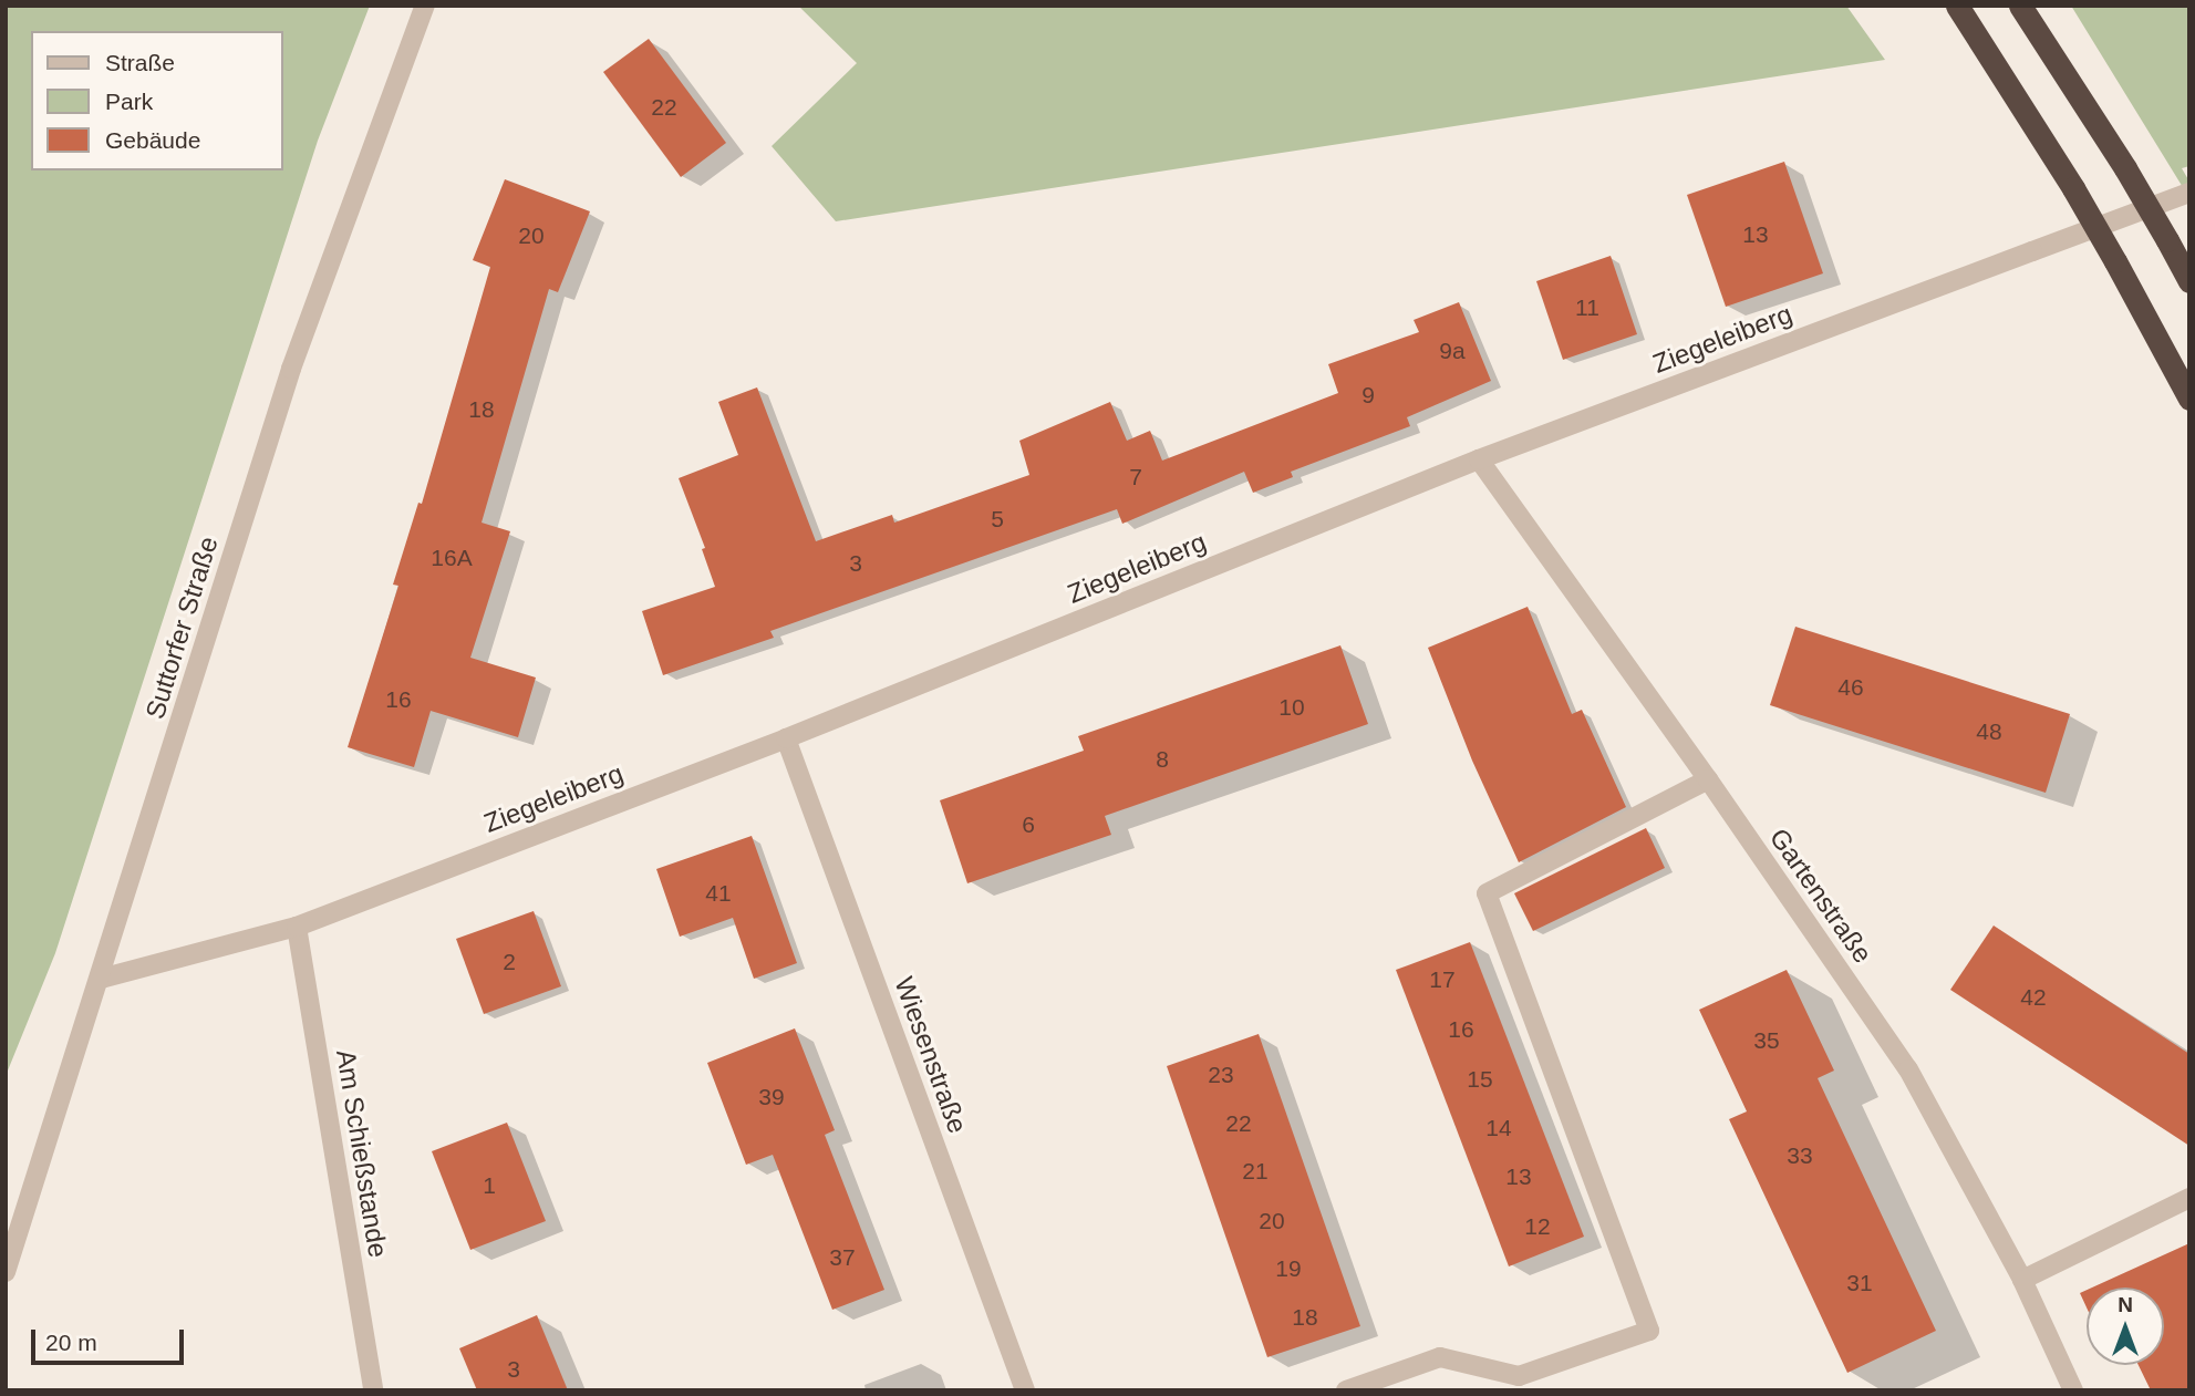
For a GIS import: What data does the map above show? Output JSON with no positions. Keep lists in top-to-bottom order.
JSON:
{
  "streets": {
    "street": [
      "Ziegeleiberg",
      "Suttorfer Straße",
      "Gartenstraße",
      "Wiesenstraße",
      "Am Schießstande"
    ]
  },
  "crossings": [
    ["Ziegeleiberg", "Suttorfer Straße"],
    ["Ziegeleiberg", "Gartenstraße"],
    ["Ziegeleiberg", "Wiesenstraße"],
    ["Ziegeleiberg", "Am Schießstande"]
  ],
  "house_numbers": [
    "22",
    "13",
    "20",
    "11",
    "9a",
    "9",
    "18",
    "7",
    "5",
    "16A",
    "3",
    "46",
    "16",
    "10",
    "48",
    "8",
    "6",
    "41",
    "2",
    "17",
    "42",
    "16",
    "35",
    "23",
    "15",
    "39",
    "22",
    "14",
    "33",
    "21",
    "13",
    "1",
    "20",
    "12",
    "37",
    "19",
    "31",
    "18",
    "3"
  ],
  "legend": ["Straße", "Park", "Gebäude"],
  "scale_bar": "20 m",
  "north": "top"
}
